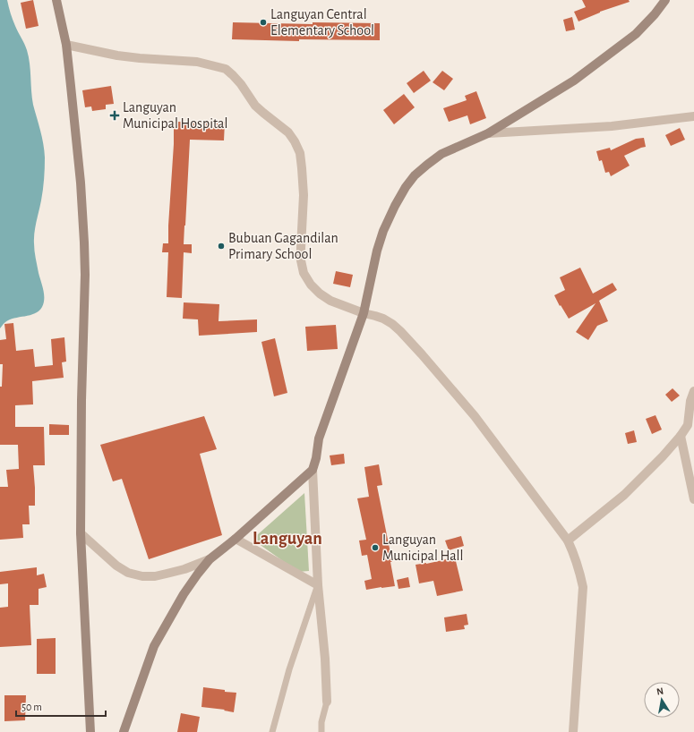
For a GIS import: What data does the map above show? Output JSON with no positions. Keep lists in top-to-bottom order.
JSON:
{
  "districts": ["Languyan"],
  "places": {
    "other": ["Languyan Central Elementary School", "Bubuan Gagandilan Primary School", "Languyan Municipal Hall"],
    "health": ["Languyan Municipal Hospital"]
  },
  "scale_bar": "50 m",
  "north": "top"
}
